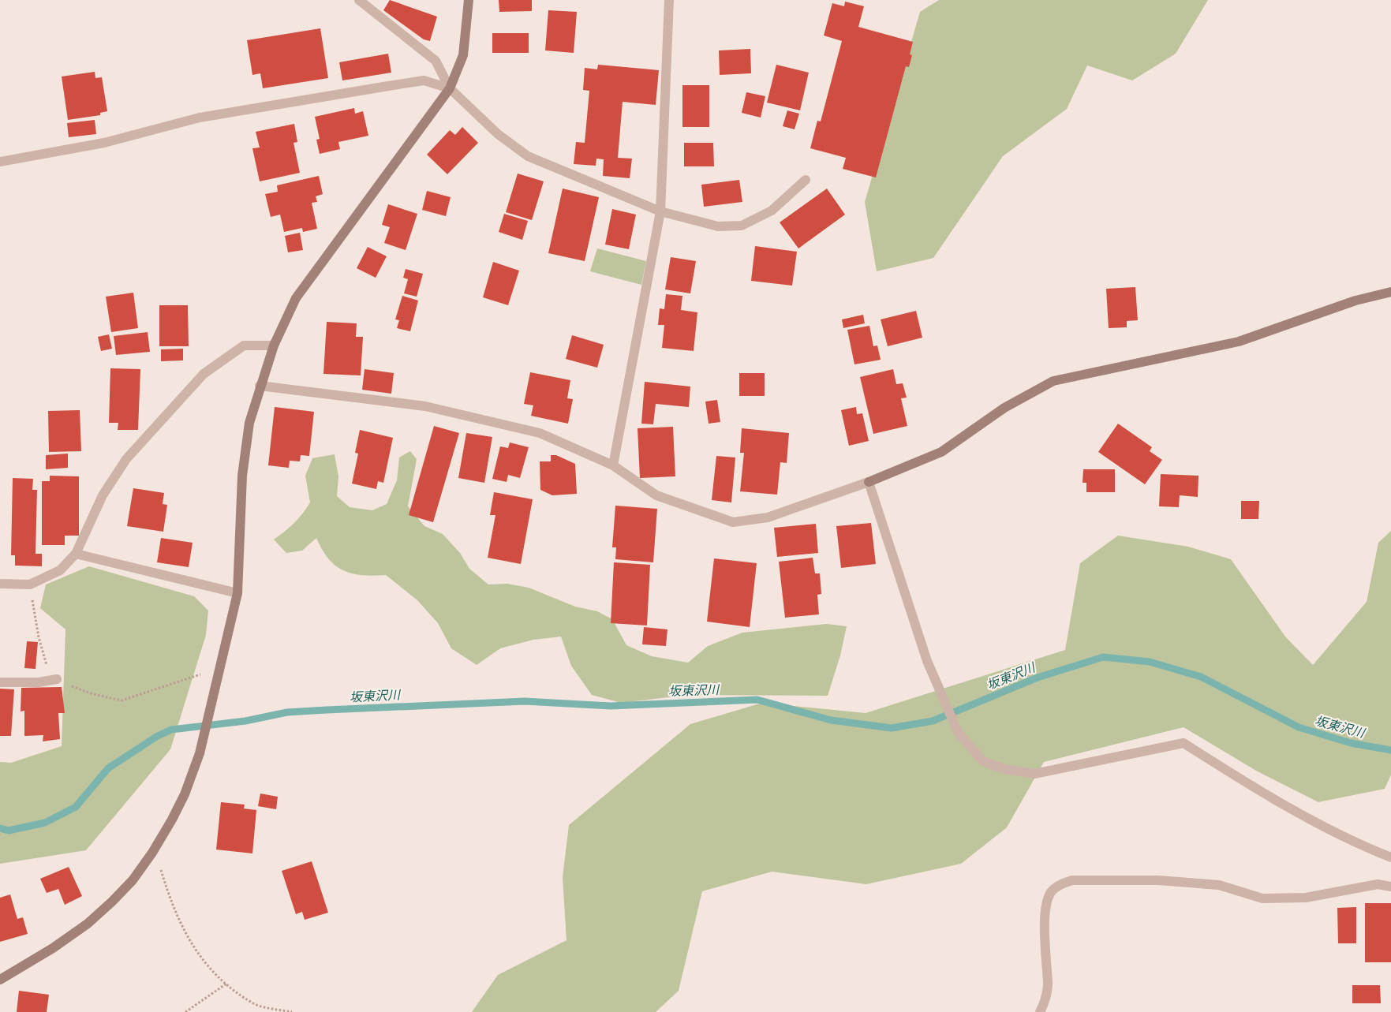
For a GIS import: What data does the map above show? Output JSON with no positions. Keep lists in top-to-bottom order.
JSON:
{
  "water": ["坂東沢川"]
}
